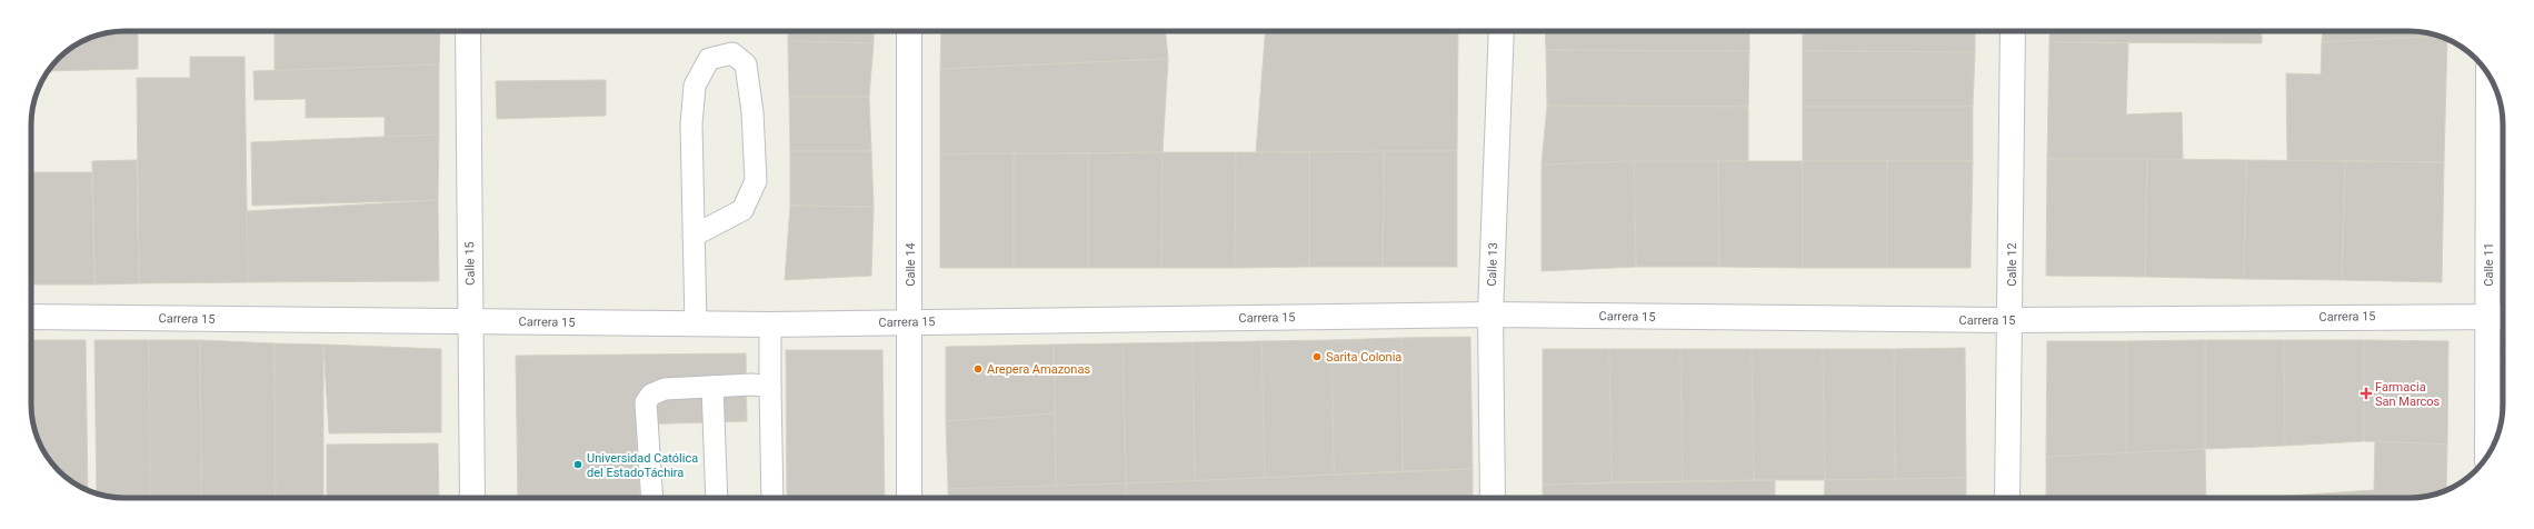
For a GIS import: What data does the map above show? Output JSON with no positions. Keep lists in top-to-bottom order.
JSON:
{
  "streets": {
    "street": [
      "Calle 15",
      "Calle 14",
      "Calle 13",
      "Calle 12",
      "Calle 11",
      "Carrera 15"
    ]
  },
  "crossings": [
    ["Calle 15", "Carrera 15"],
    ["Calle 14", "Carrera 15"],
    ["Calle 13", "Carrera 15"],
    ["Calle 12", "Carrera 15"],
    ["Calle 11", "Carrera 15"]
  ],
  "places": {
    "other": ["Sarita Colonia", "Arepera Amazonas", "Universidad Católica del EstadoTáchira"],
    "health": ["Farmacia San Marcos"]
  }
}
